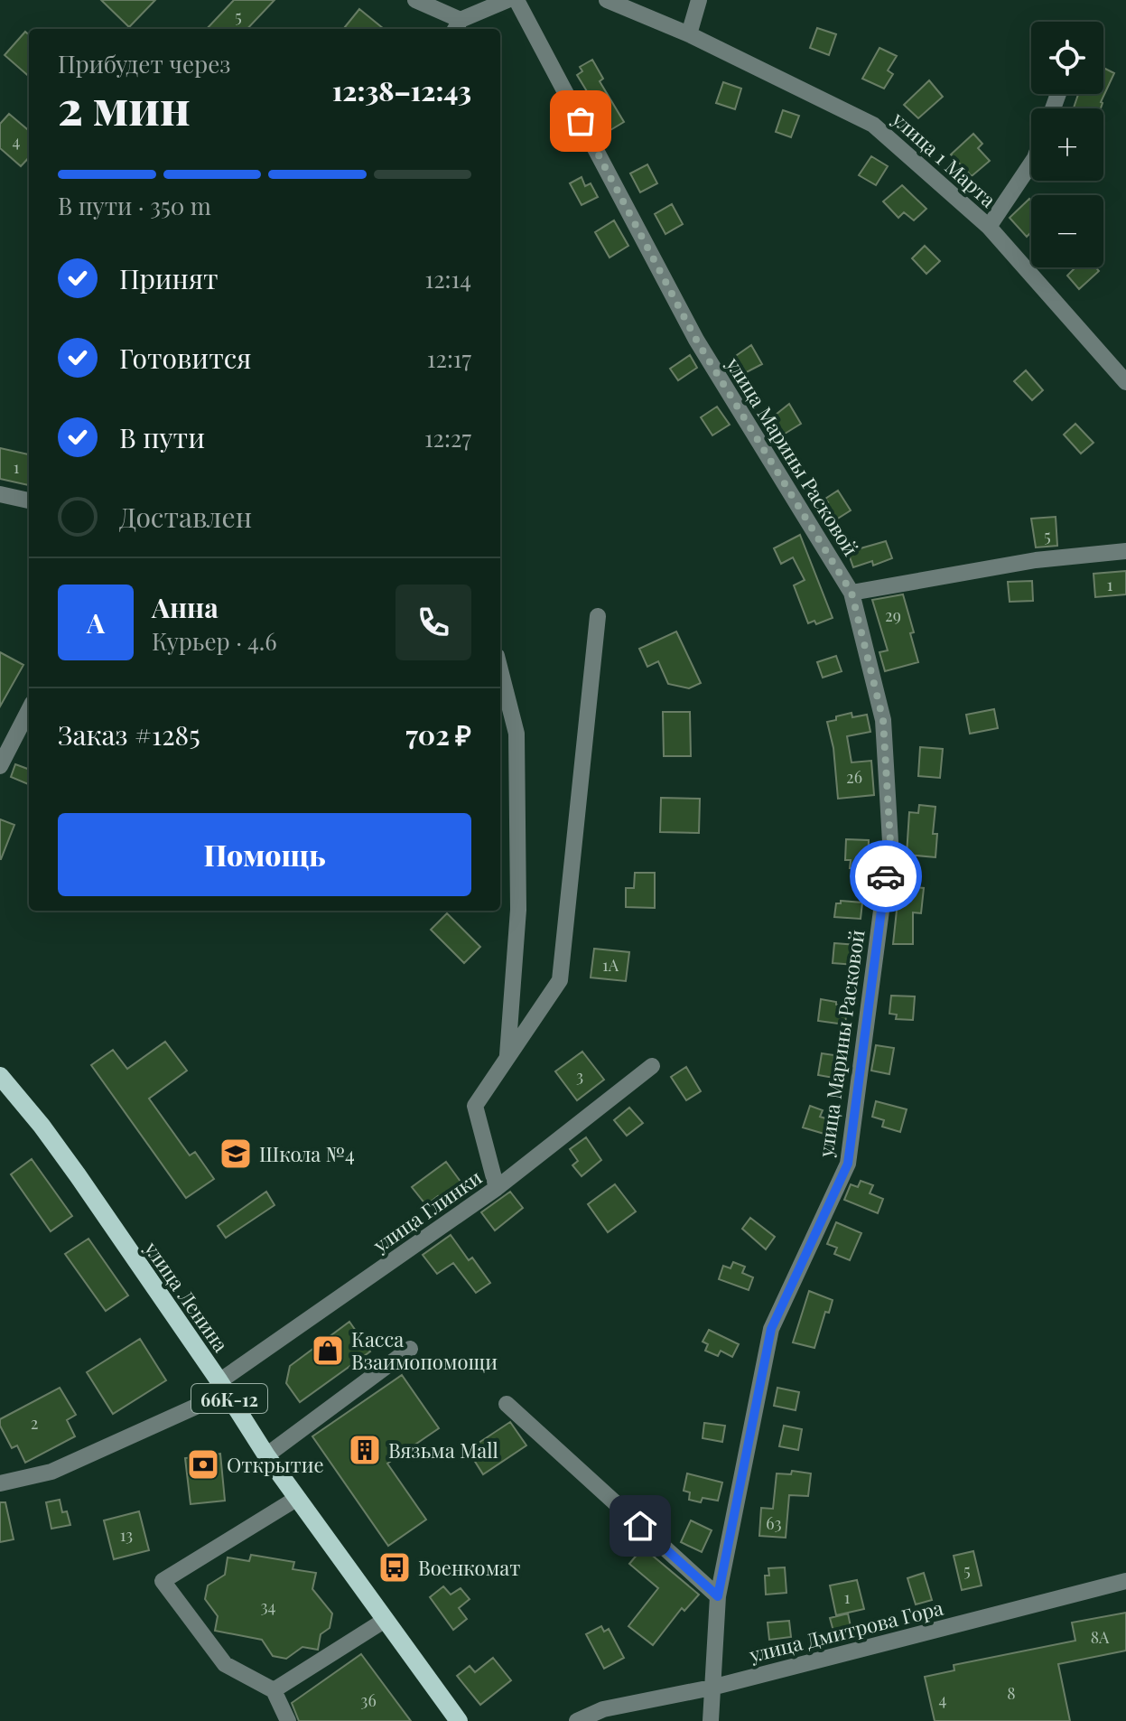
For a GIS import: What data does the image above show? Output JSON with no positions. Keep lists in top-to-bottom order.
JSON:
{
  "streets": {
    "main road": ["улица Ленина", "66К-12"],
    "street": [
      "улица 1 Марта",
      "улица Марины Расковой",
      "улица Глинки",
      "улица Дмитрова Гора"
    ]
  },
  "crossings": [
    ["улица Марины Расковой", "улица Дмитрова Гора"],
    ["улица Глинки", "улица Ленина"]
  ],
  "places": {
    "school or university": ["Школа №4"],
    "shop": ["Касса Взаимопомощи"],
    "building": ["Вязьма Mall"],
    "bank": ["Открытие"],
    "bus stop": ["Военкомат"]
  },
  "house_numbers": [
    "5",
    "4",
    "1",
    "5",
    "1",
    "29",
    "26",
    "1А",
    "3",
    "2",
    "63",
    "13",
    "5",
    "1",
    "34",
    "8А",
    "8",
    "4",
    "36"
  ],
  "page": {
    "map_buttons": ["+", "−"],
    "heading": ["2 мин", "Прибудет через", "12:38–12:43"],
    "panel": [
      "Анна",
      "Курьер · 4.6",
      "Заказ #1285",
      "702 ₽"
    ],
    "bar": "В пути · 350 m",
    "list": [
      ["Принят", "12:14"],
      ["Готовится", "12:17"],
      ["В пути", "12:27"],
      "Доставлен"
    ],
    "round": "А",
    "buttons": "Помощь"
  }
}
